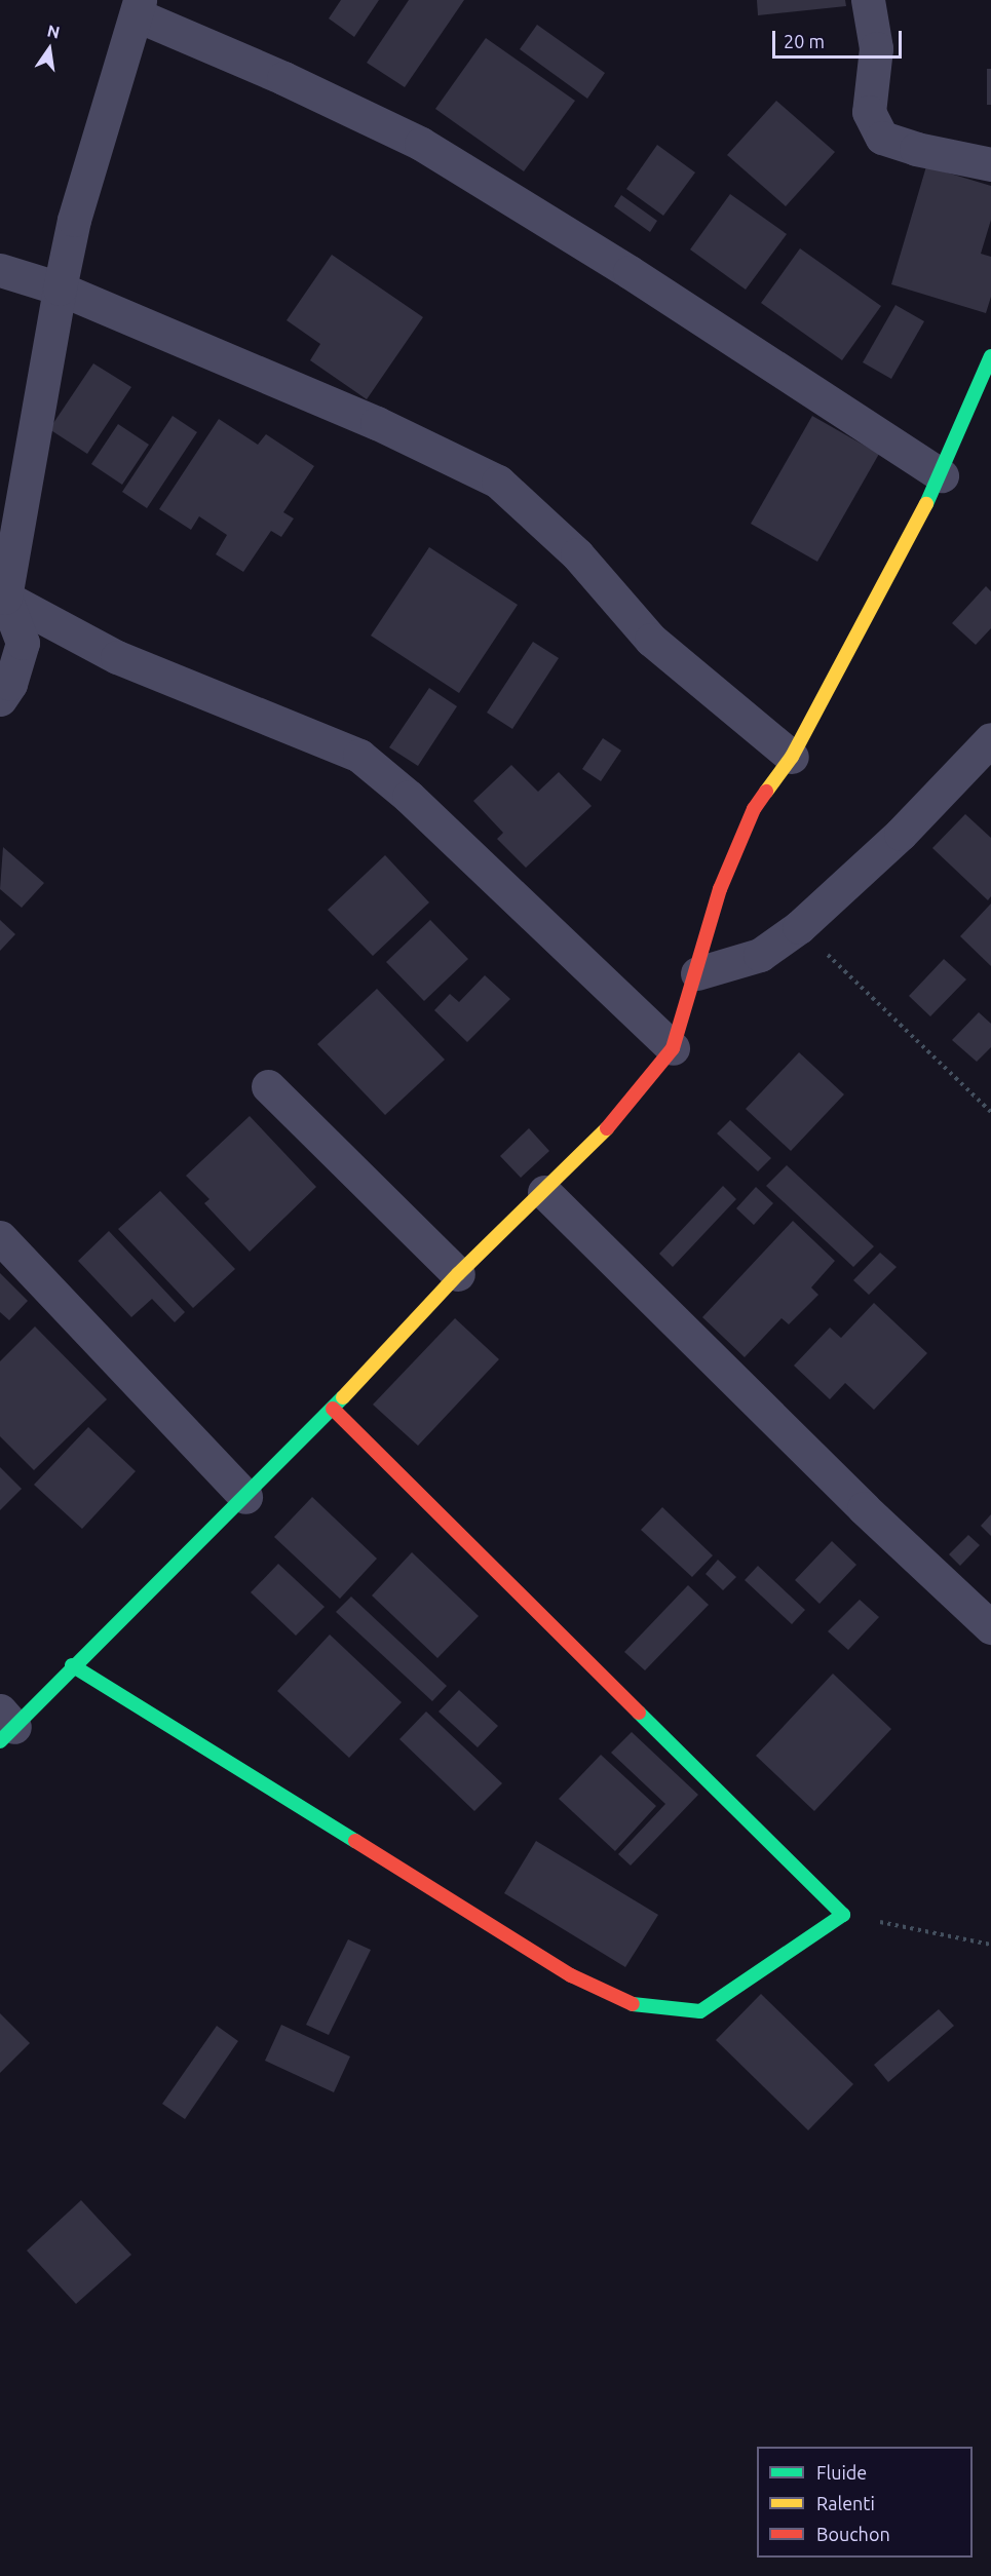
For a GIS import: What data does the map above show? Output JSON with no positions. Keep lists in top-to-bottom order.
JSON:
{
  "legend": ["Fluide", "Ralenti", "Bouchon"],
  "scale_bar": "20 m",
  "north": "top"
}
